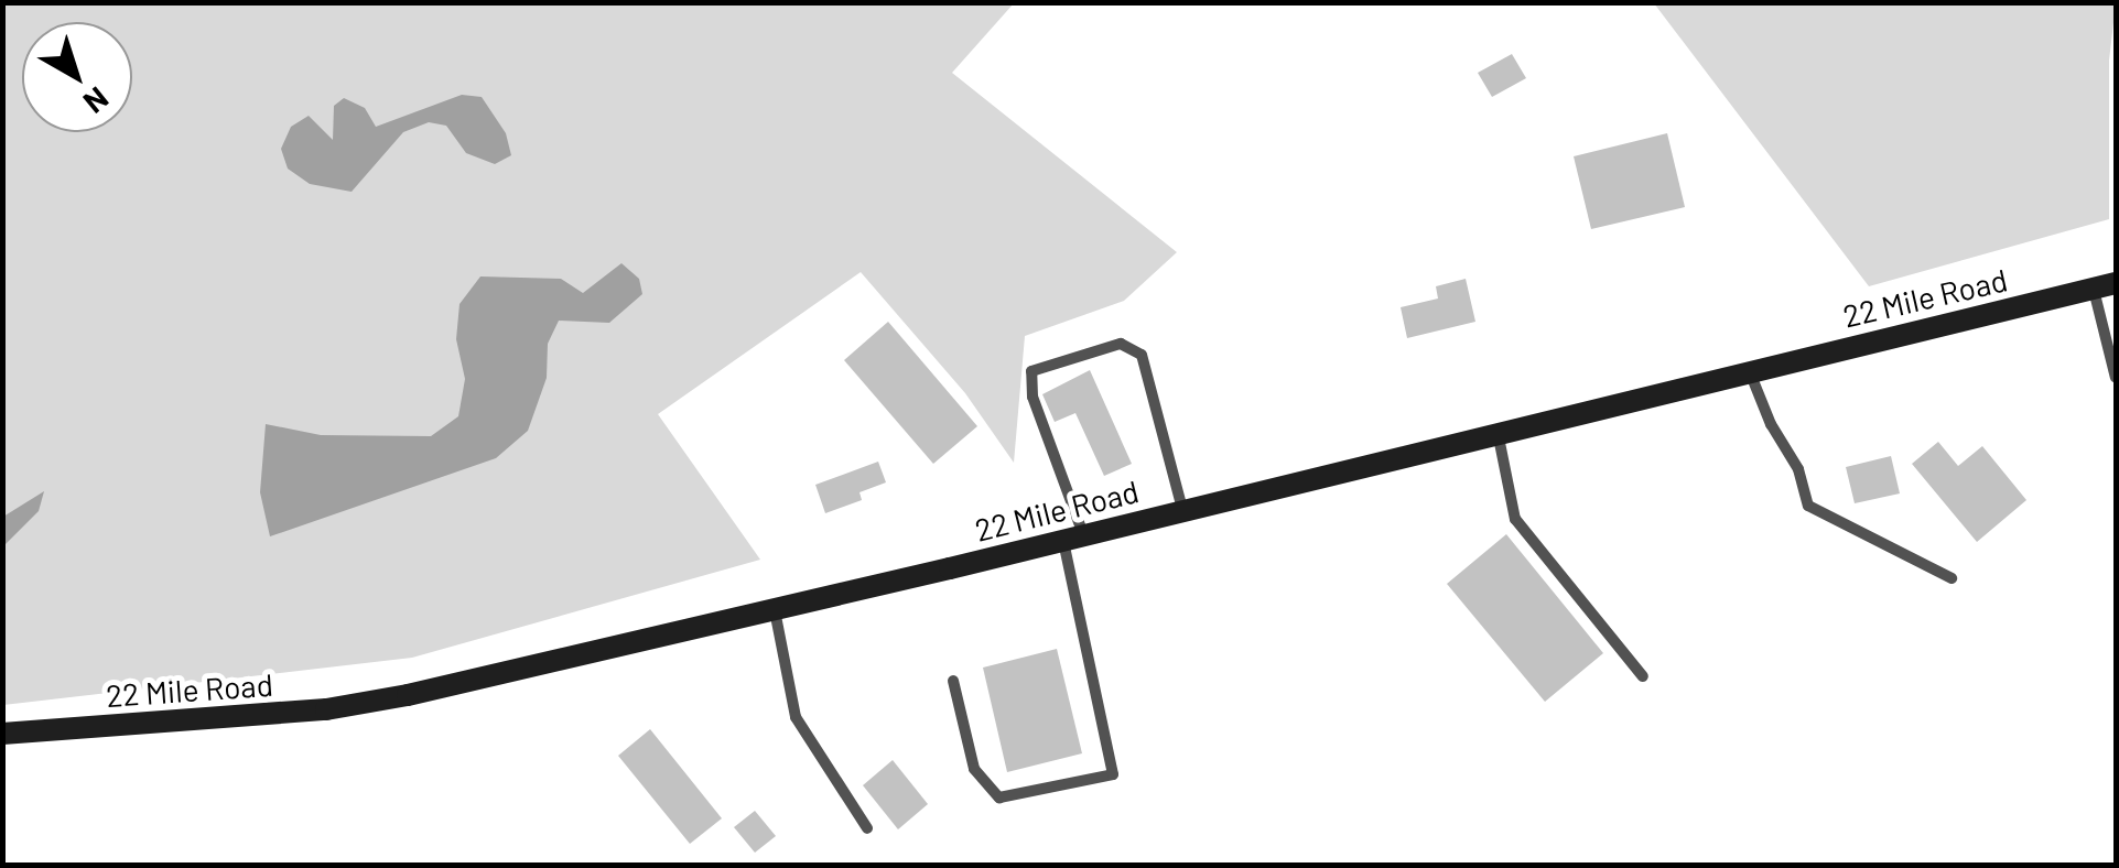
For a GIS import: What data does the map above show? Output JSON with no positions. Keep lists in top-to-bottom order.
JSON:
{
  "streets": {
    "street": ["22 Mile Road"]
  },
  "north": "bottom right"
}
